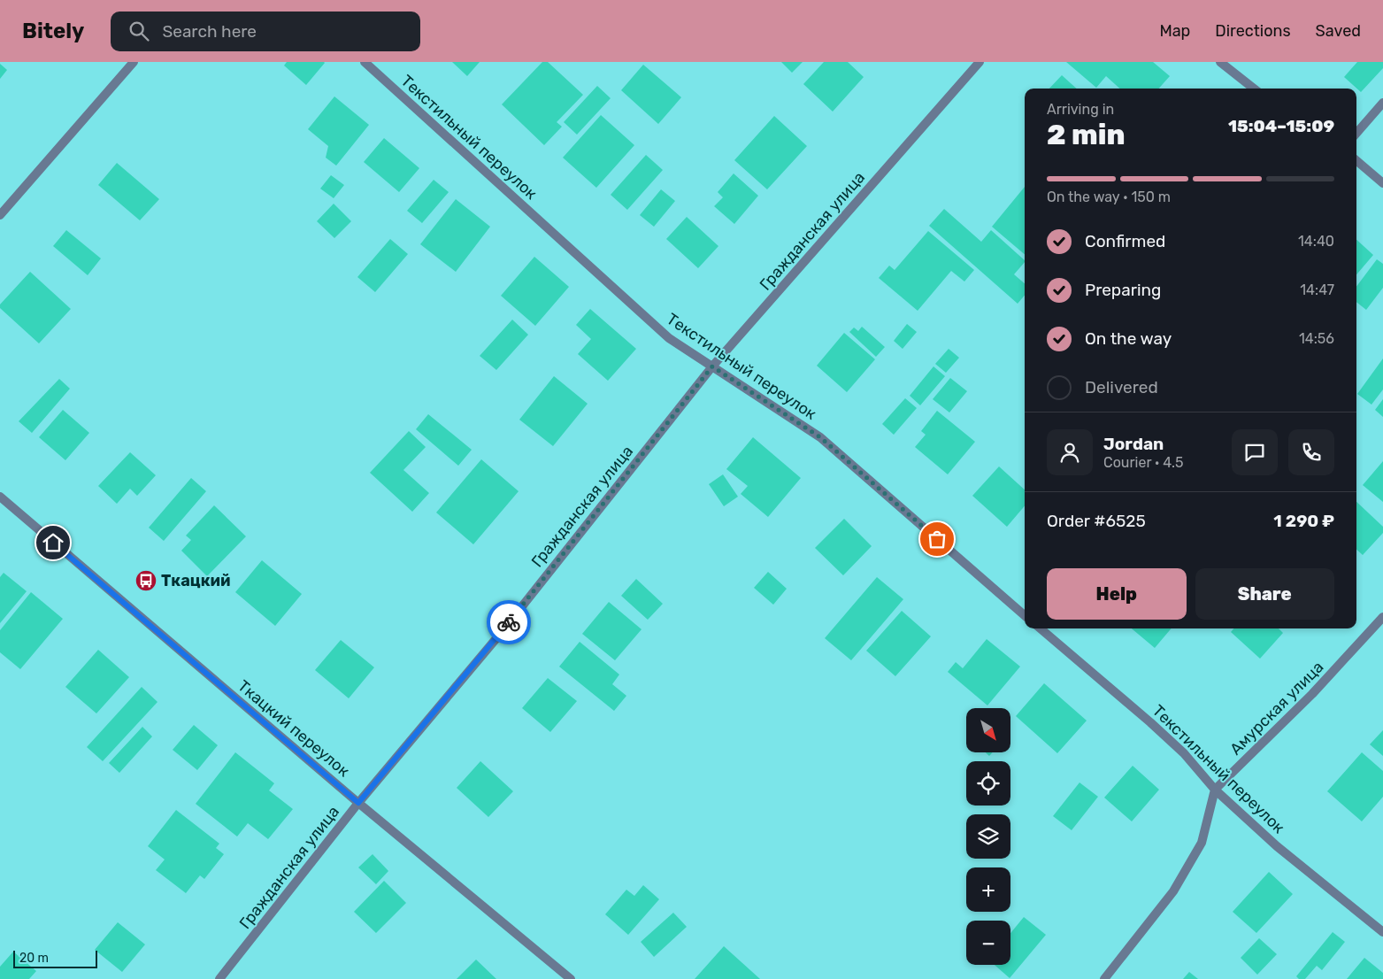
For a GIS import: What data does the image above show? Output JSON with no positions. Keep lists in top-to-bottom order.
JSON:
{
  "streets": {
    "street": [
      "Текстильный переулок",
      "Гражданская улица",
      "Амурская улица",
      "Ткацкий переулок"
    ]
  },
  "crossings": [
    ["Текстильный переулок", "Гражданская улица"],
    ["Текстильный переулок", "Амурская улица"],
    ["Гражданская улица", "Ткацкий переулок"]
  ],
  "places": {
    "bus stop": ["Ткацкий"]
  },
  "scale_bar": "20 m",
  "north": "bottom right",
  "page": {
    "header": "Bitely",
    "search": "Search here",
    "nav": ["Map", "Directions", "Saved"],
    "heading": ["2 min", "Arriving in", "15:04–15:09"],
    "panel": [
      "Jordan",
      "Courier · 4.5",
      "Order #6525",
      "1 290 ₽"
    ],
    "bar": "On the way · 150 m",
    "list": [
      ["Confirmed", "14:40"],
      ["Preparing", "14:47"],
      ["On the way", "14:56"],
      "Delivered"
    ],
    "buttons": ["Help", "Share"],
    "map_buttons": ["+", "−"],
    "scale": "20 m"
  }
}
